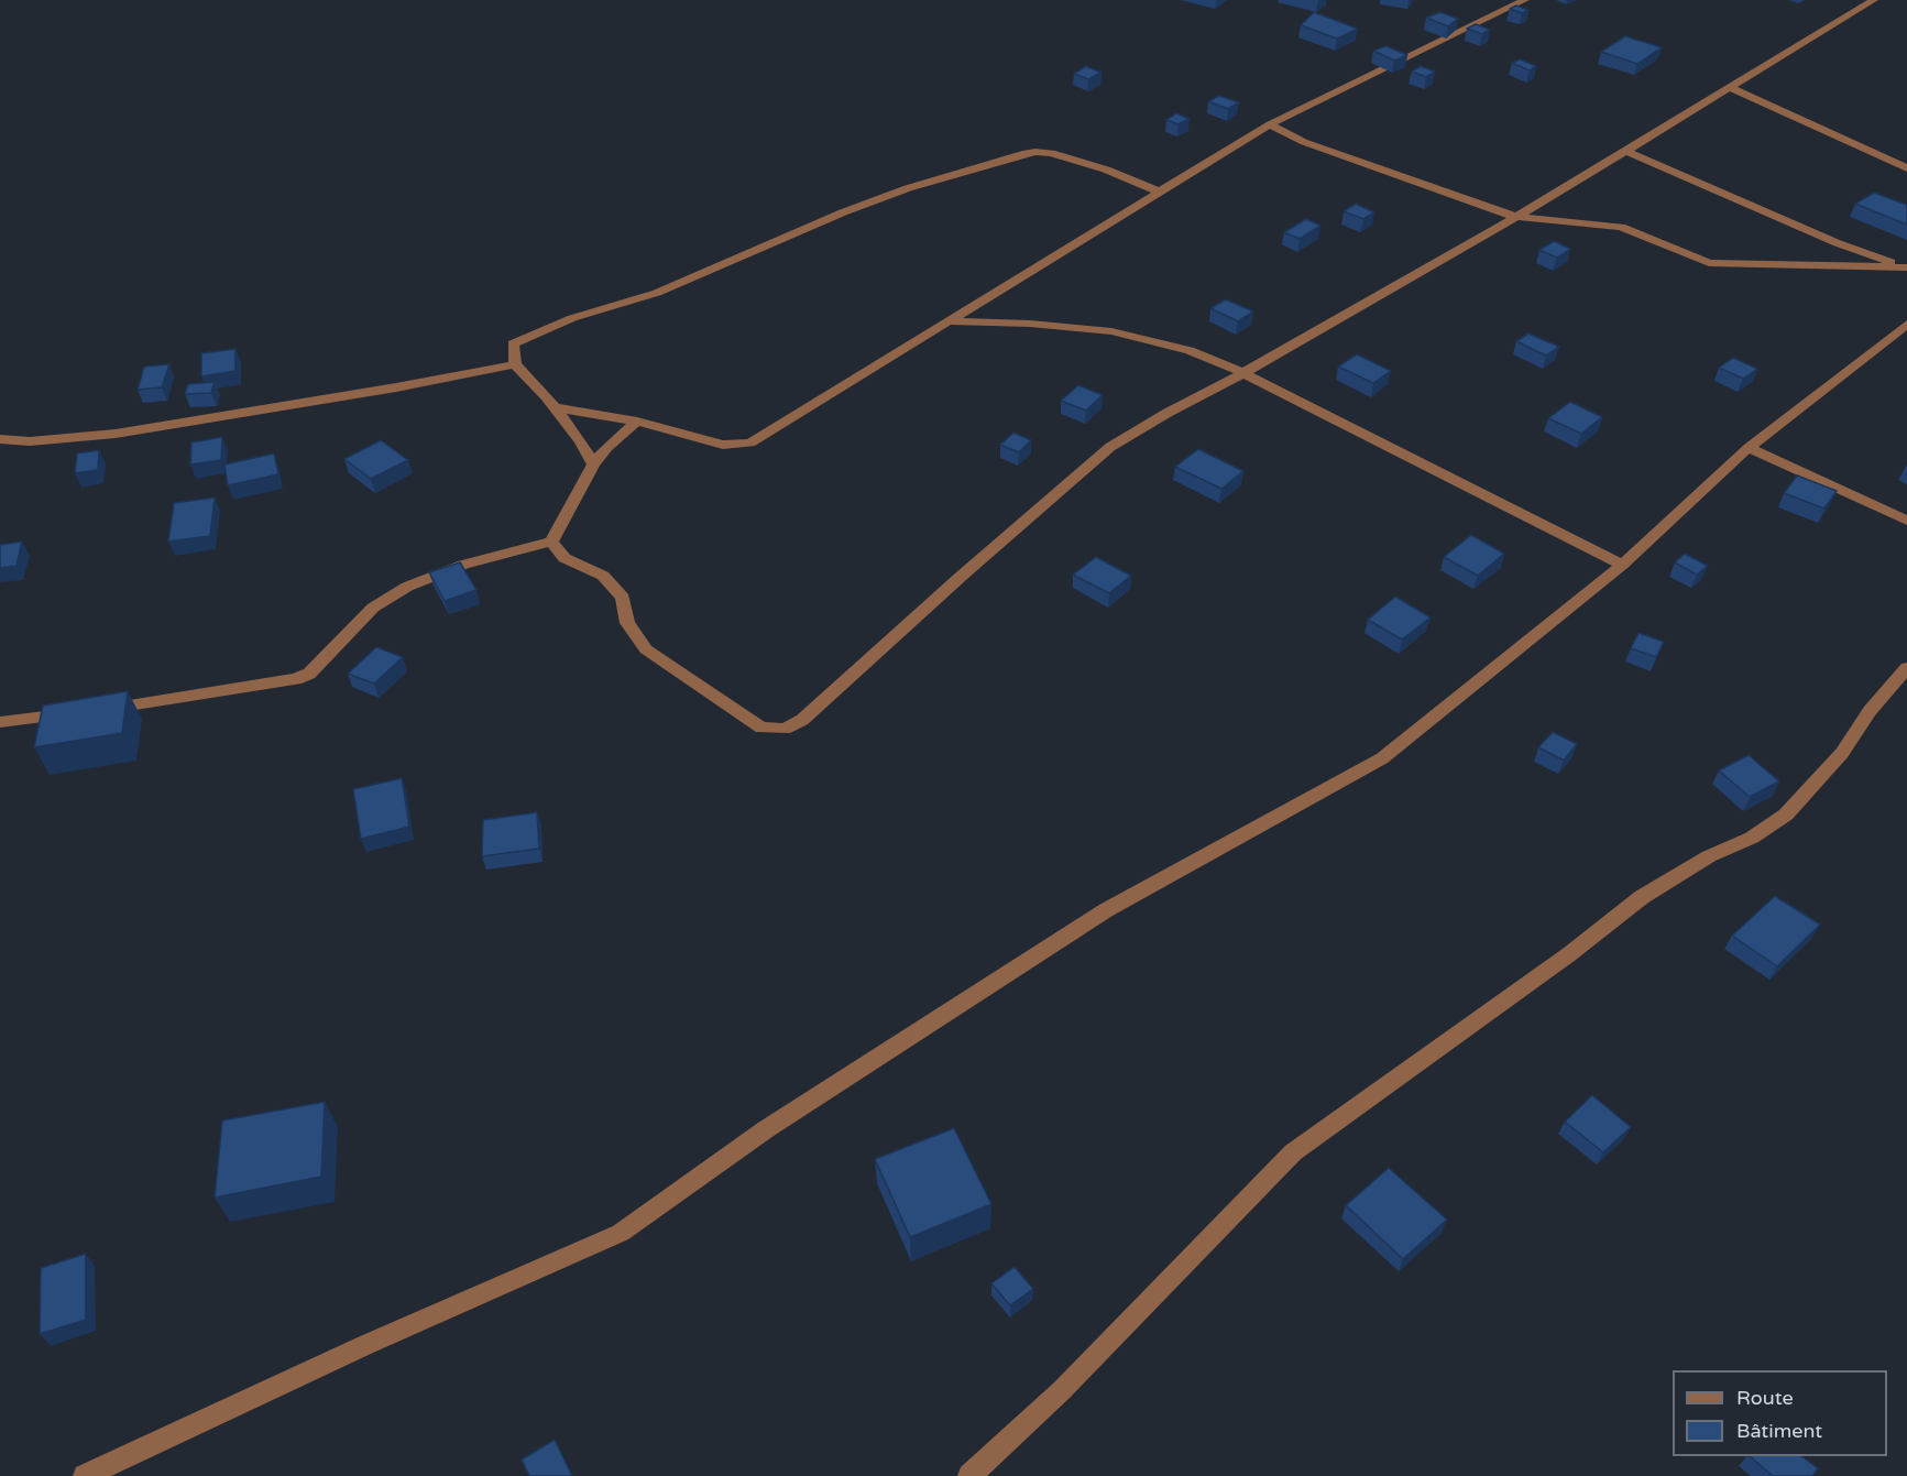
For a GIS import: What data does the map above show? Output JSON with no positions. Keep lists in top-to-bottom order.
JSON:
{
  "legend": ["Route", "Bâtiment"]
}
